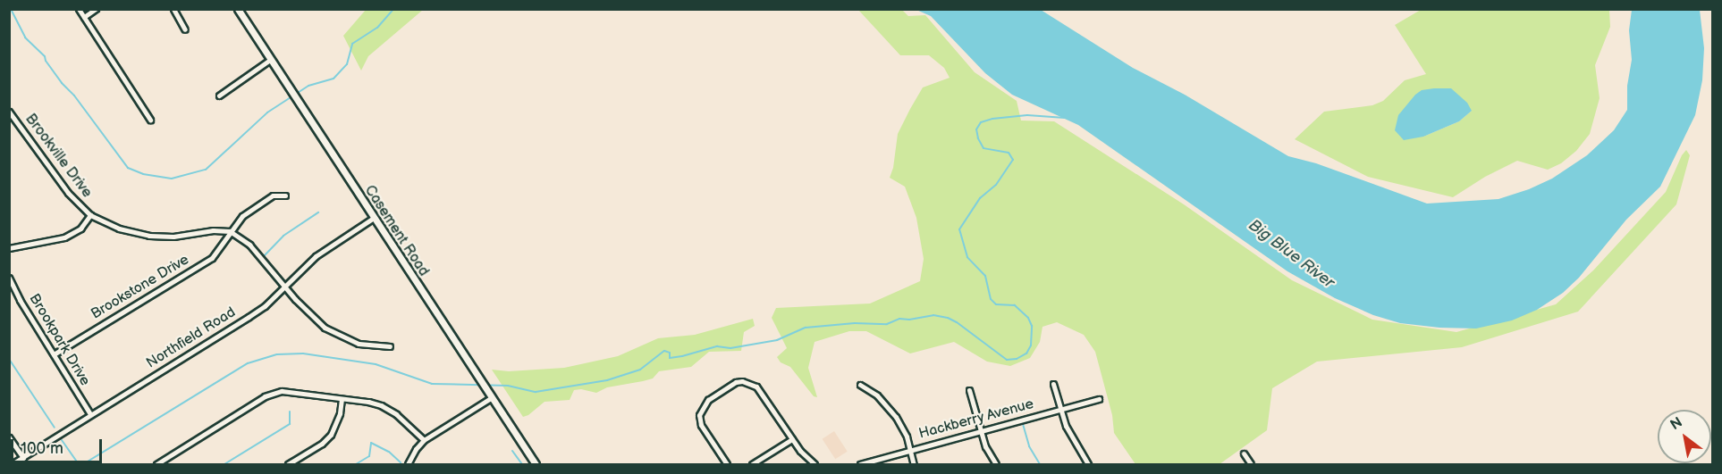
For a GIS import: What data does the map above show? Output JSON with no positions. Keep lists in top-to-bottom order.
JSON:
{
  "streets": {
    "street": [
      "Brookville Drive",
      "Casement Road",
      "Brookstone Drive",
      "Northfield Road",
      "Brookpark Drive",
      "Hackberry Avenue"
    ]
  },
  "crossings": [
    ["Brookville Drive", "Brookstone Drive"],
    ["Casement Road", "Northfield Road"],
    ["Brookstone Drive", "Brookpark Drive"],
    ["Northfield Road", "Brookpark Drive"]
  ],
  "water": ["Big Blue River"],
  "scale_bar": "100 m",
  "north": "top left"
}
